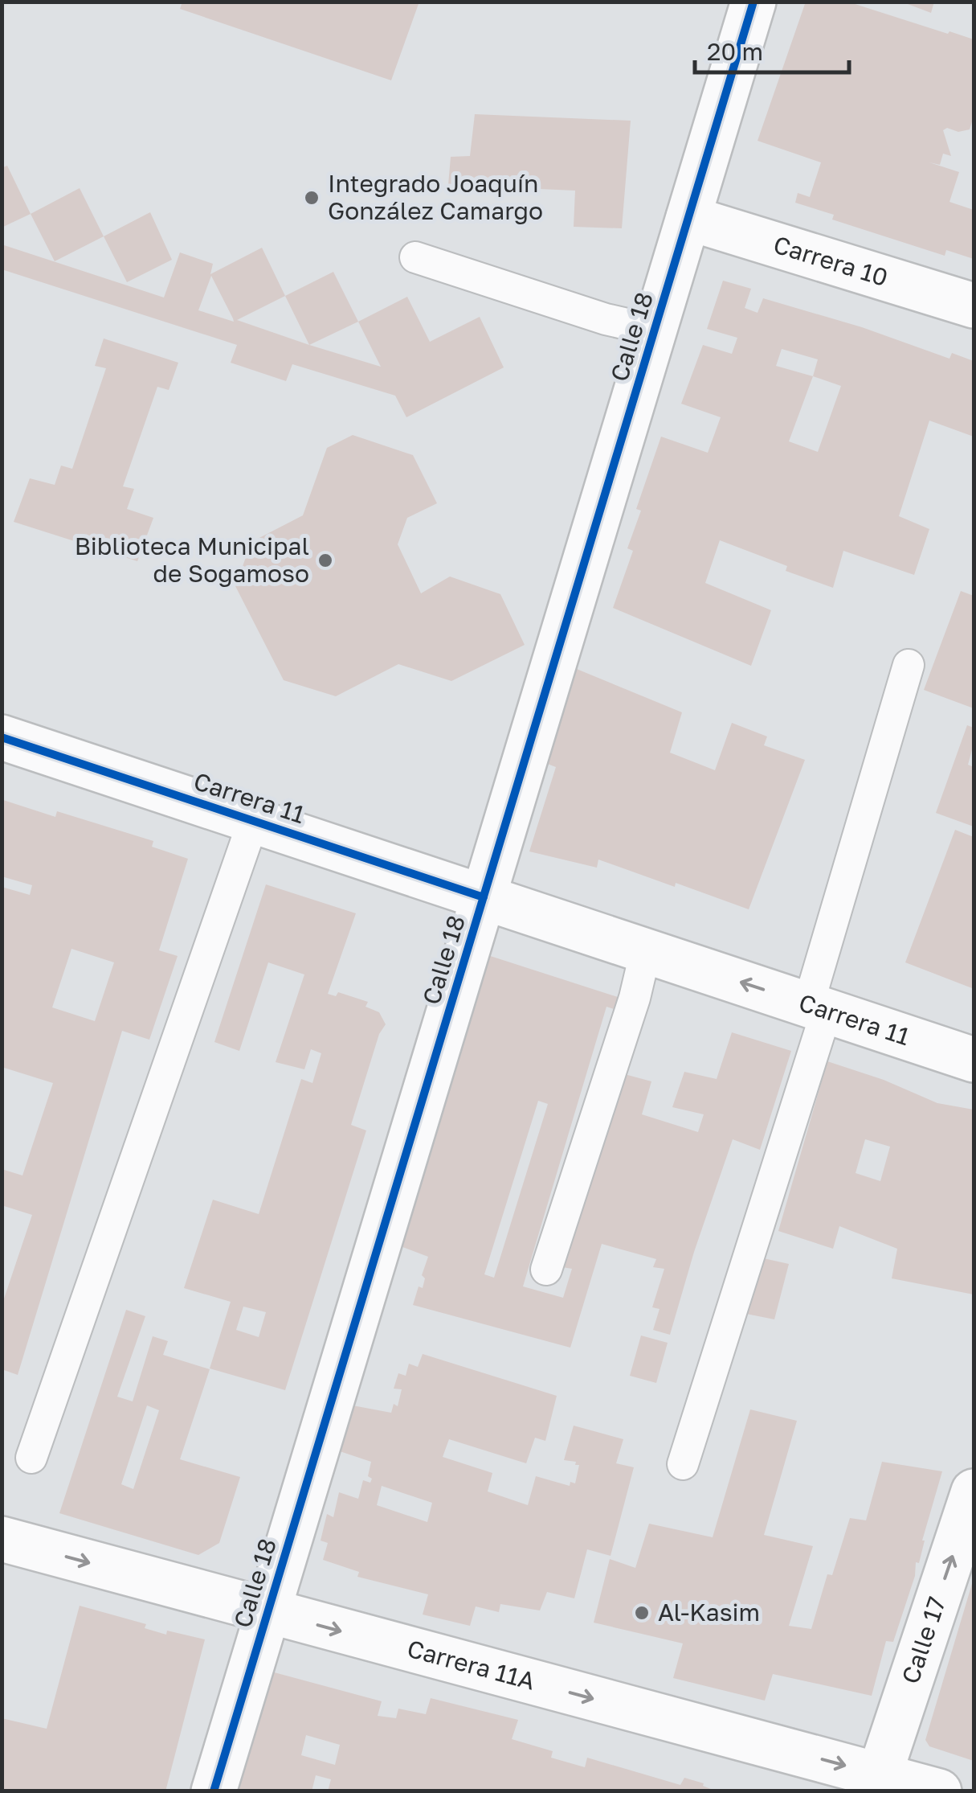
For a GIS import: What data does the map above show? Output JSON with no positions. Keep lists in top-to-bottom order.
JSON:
{
  "streets": {
    "street": [
      "Carrera 10",
      "Calle 18",
      "Carrera 11",
      "Calle 17",
      "Carrera 11A"
    ]
  },
  "crossings": [
    ["Carrera 10", "Calle 18"],
    ["Calle 18", "Carrera 11"],
    ["Calle 18", "Carrera 11A"],
    ["Calle 17", "Carrera 11A"]
  ],
  "one_way": ["Calle 17", "Carrera 11A"],
  "places": ["Integrado Joaquín González Camargo", "Biblioteca Municipal de Sogamoso", "Al-Kasim"],
  "scale_bar": "20 m"
}
